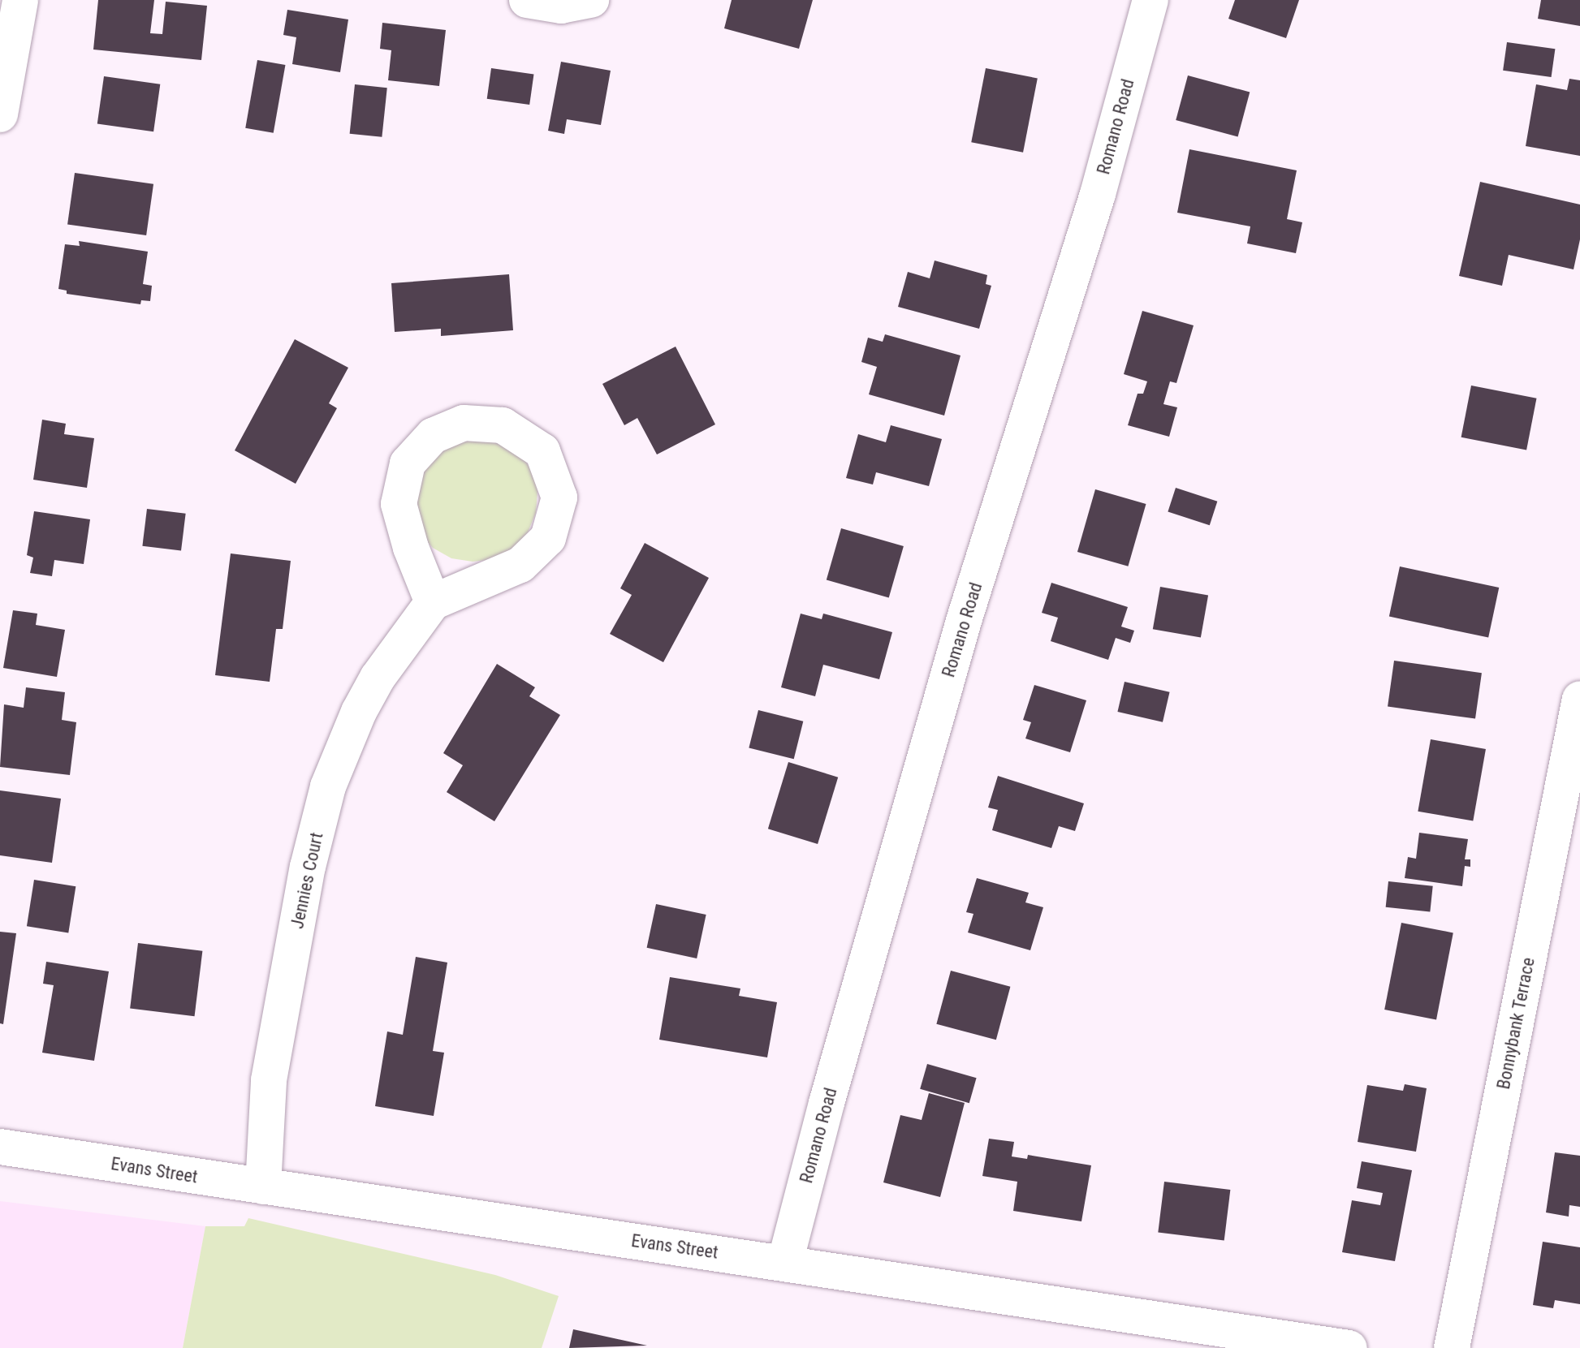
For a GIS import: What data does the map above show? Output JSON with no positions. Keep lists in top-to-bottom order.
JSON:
{
  "streets": {
    "street": [
      "Romano Road",
      "Jennies Court",
      "Bonnybank Terrace",
      "Evans Street"
    ]
  },
  "crossings": [
    ["Romano Road", "Evans Street"],
    ["Jennies Court", "Evans Street"]
  ]
}
